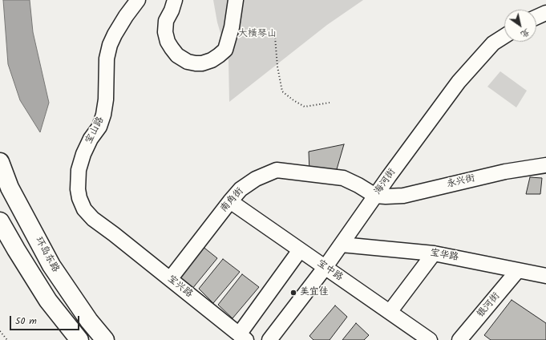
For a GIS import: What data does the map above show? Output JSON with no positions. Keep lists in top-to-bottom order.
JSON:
{
  "streets": {
    "main road": ["环岛东路"],
    "street": [
      "宝山路",
      "海河街",
      "永兴街",
      "南角街",
      "宝华路",
      "宝中路",
      "宝兴路",
      "银河街"
    ]
  },
  "crossings": [
    ["宝山路", "宝兴路"],
    ["海河街", "永兴街"],
    ["海河街", "南角街"],
    ["海河街", "宝华路"],
    ["海河街", "宝中路"],
    ["永兴街", "南角街"],
    ["南角街", "宝中路"],
    ["南角街", "宝兴路"],
    ["宝华路", "银河街"]
  ],
  "parks": ["大橫琴山"],
  "places": ["美宜佳"],
  "scale_bar": "50 m",
  "north": "bottom right"
}
